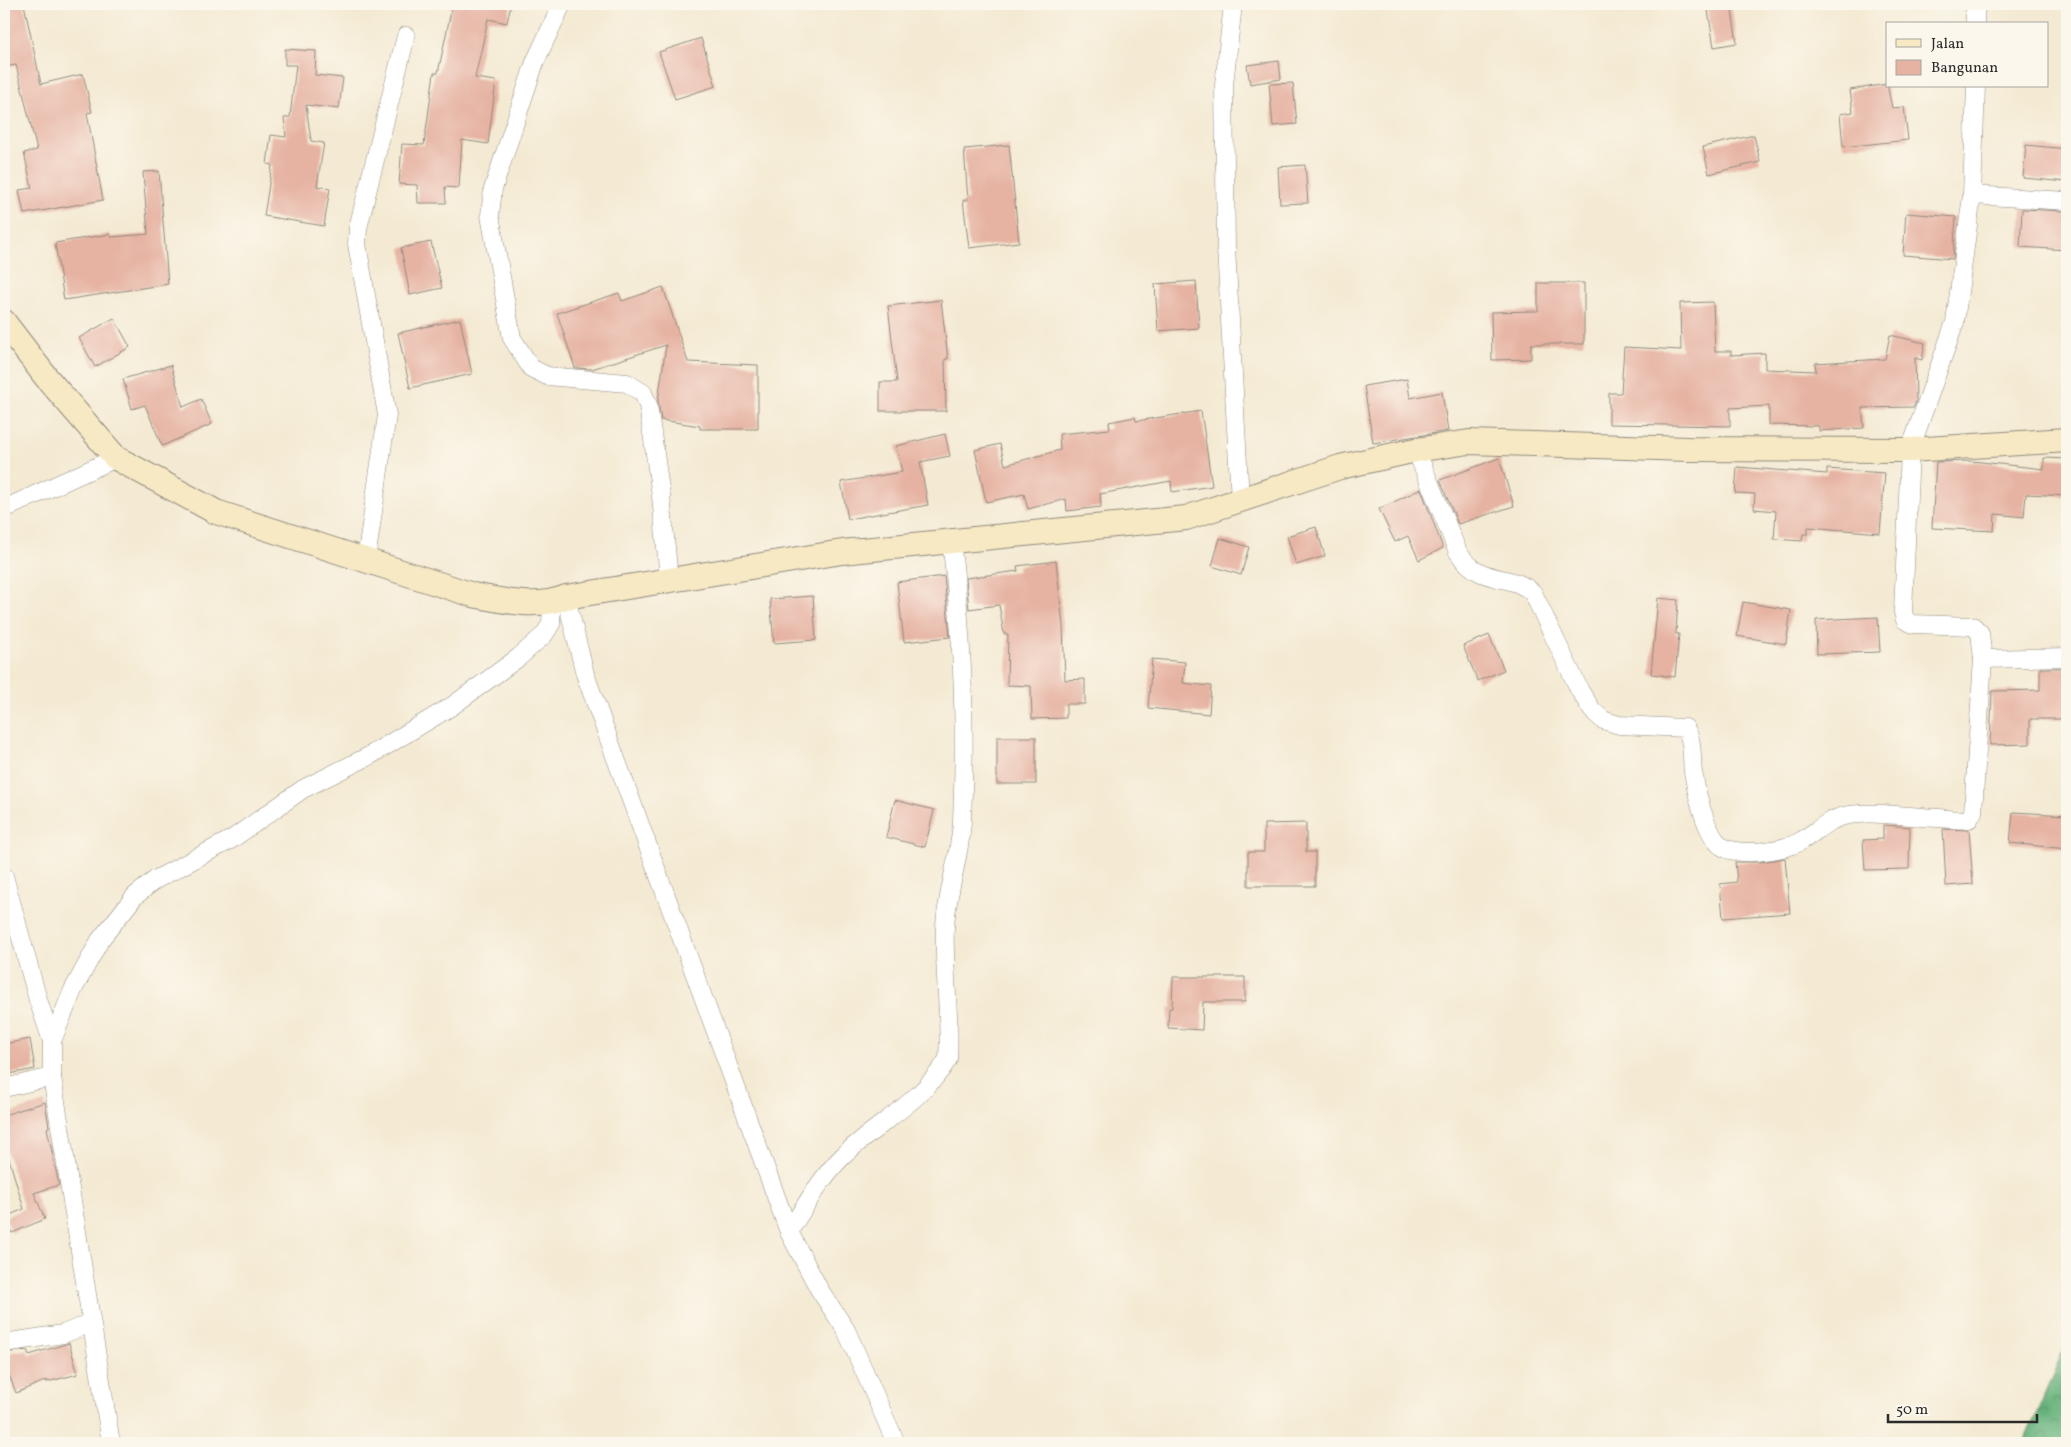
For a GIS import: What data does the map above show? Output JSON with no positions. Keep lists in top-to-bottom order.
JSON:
{
  "legend": ["Jalan", "Bangunan"],
  "scale_bar": "50 m"
}
